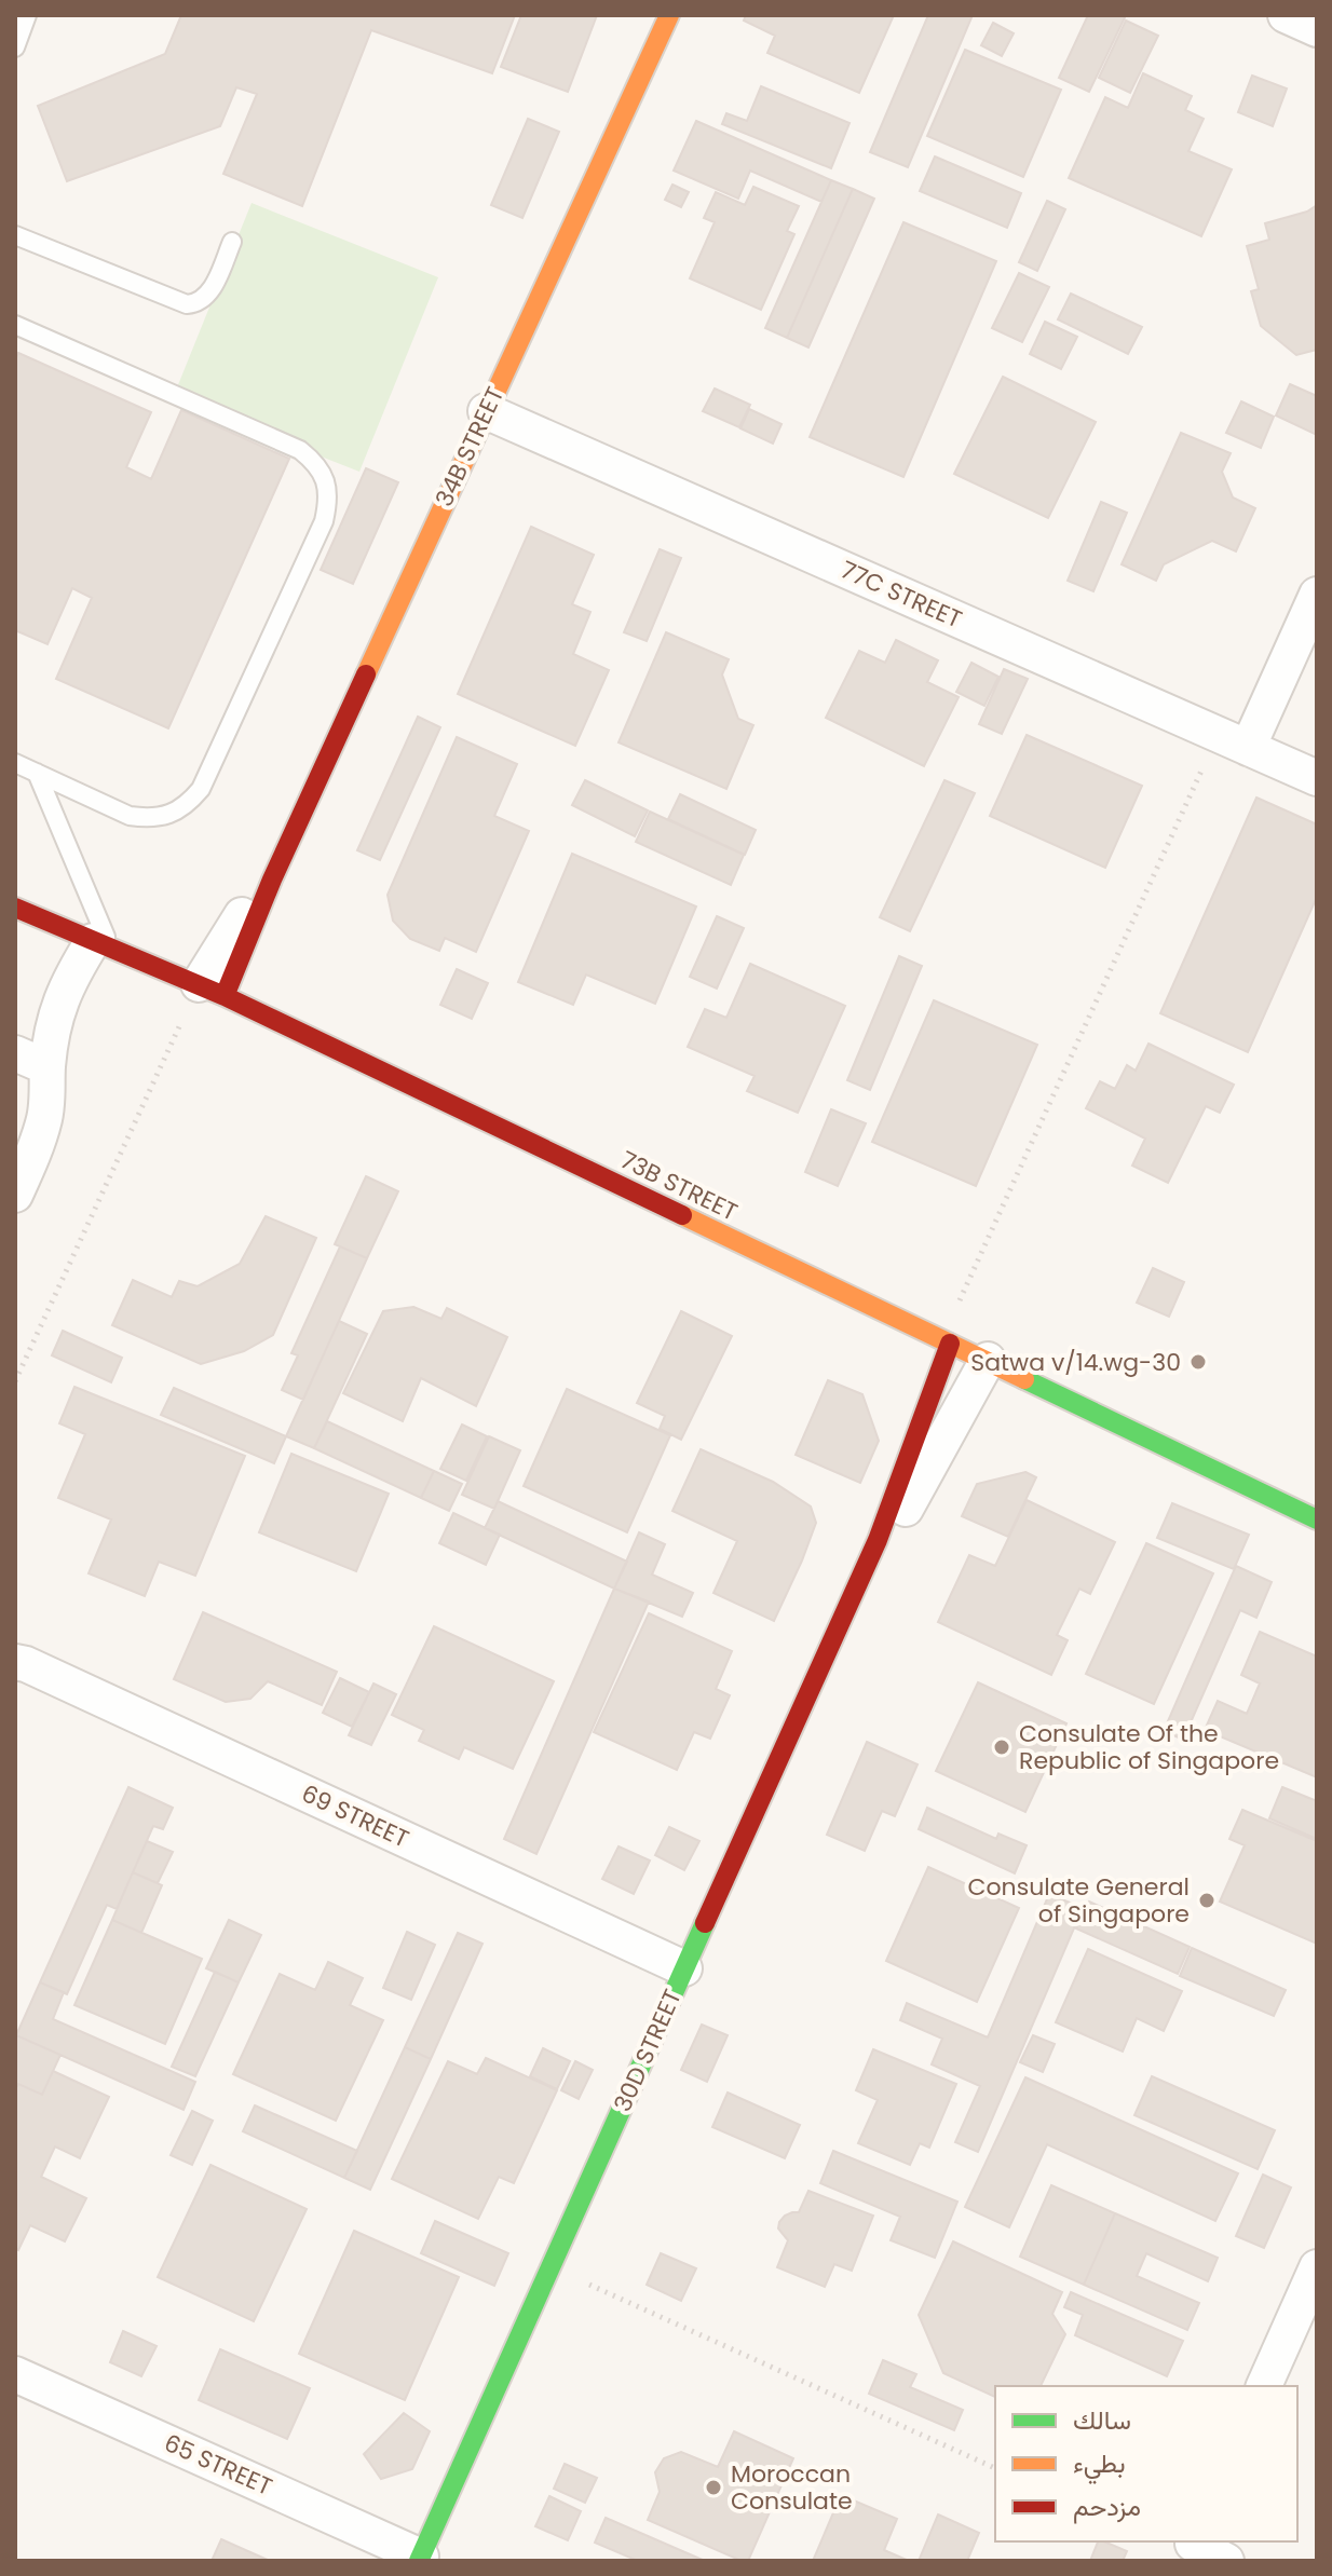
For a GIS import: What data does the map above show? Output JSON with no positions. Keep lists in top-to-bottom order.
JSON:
{
  "streets": {
    "street": [
      "34B STREET",
      "77C STREET",
      "73B STREET",
      "69 STREET",
      "30D STREET",
      "65 STREET"
    ]
  },
  "crossings": [
    ["34B STREET", "77C STREET"],
    ["34B STREET", "73B STREET"],
    ["73B STREET", "30D STREET"],
    ["69 STREET", "30D STREET"],
    ["30D STREET", "65 STREET"]
  ],
  "places": [
    "Satwa v/14.wg-30",
    "Consulate Of the Republic of Singapore",
    "Consulate General of Singapore",
    "Moroccan Consulate"
  ],
  "legend": ["سالك", "بطيء", "مزدحم"]
}
